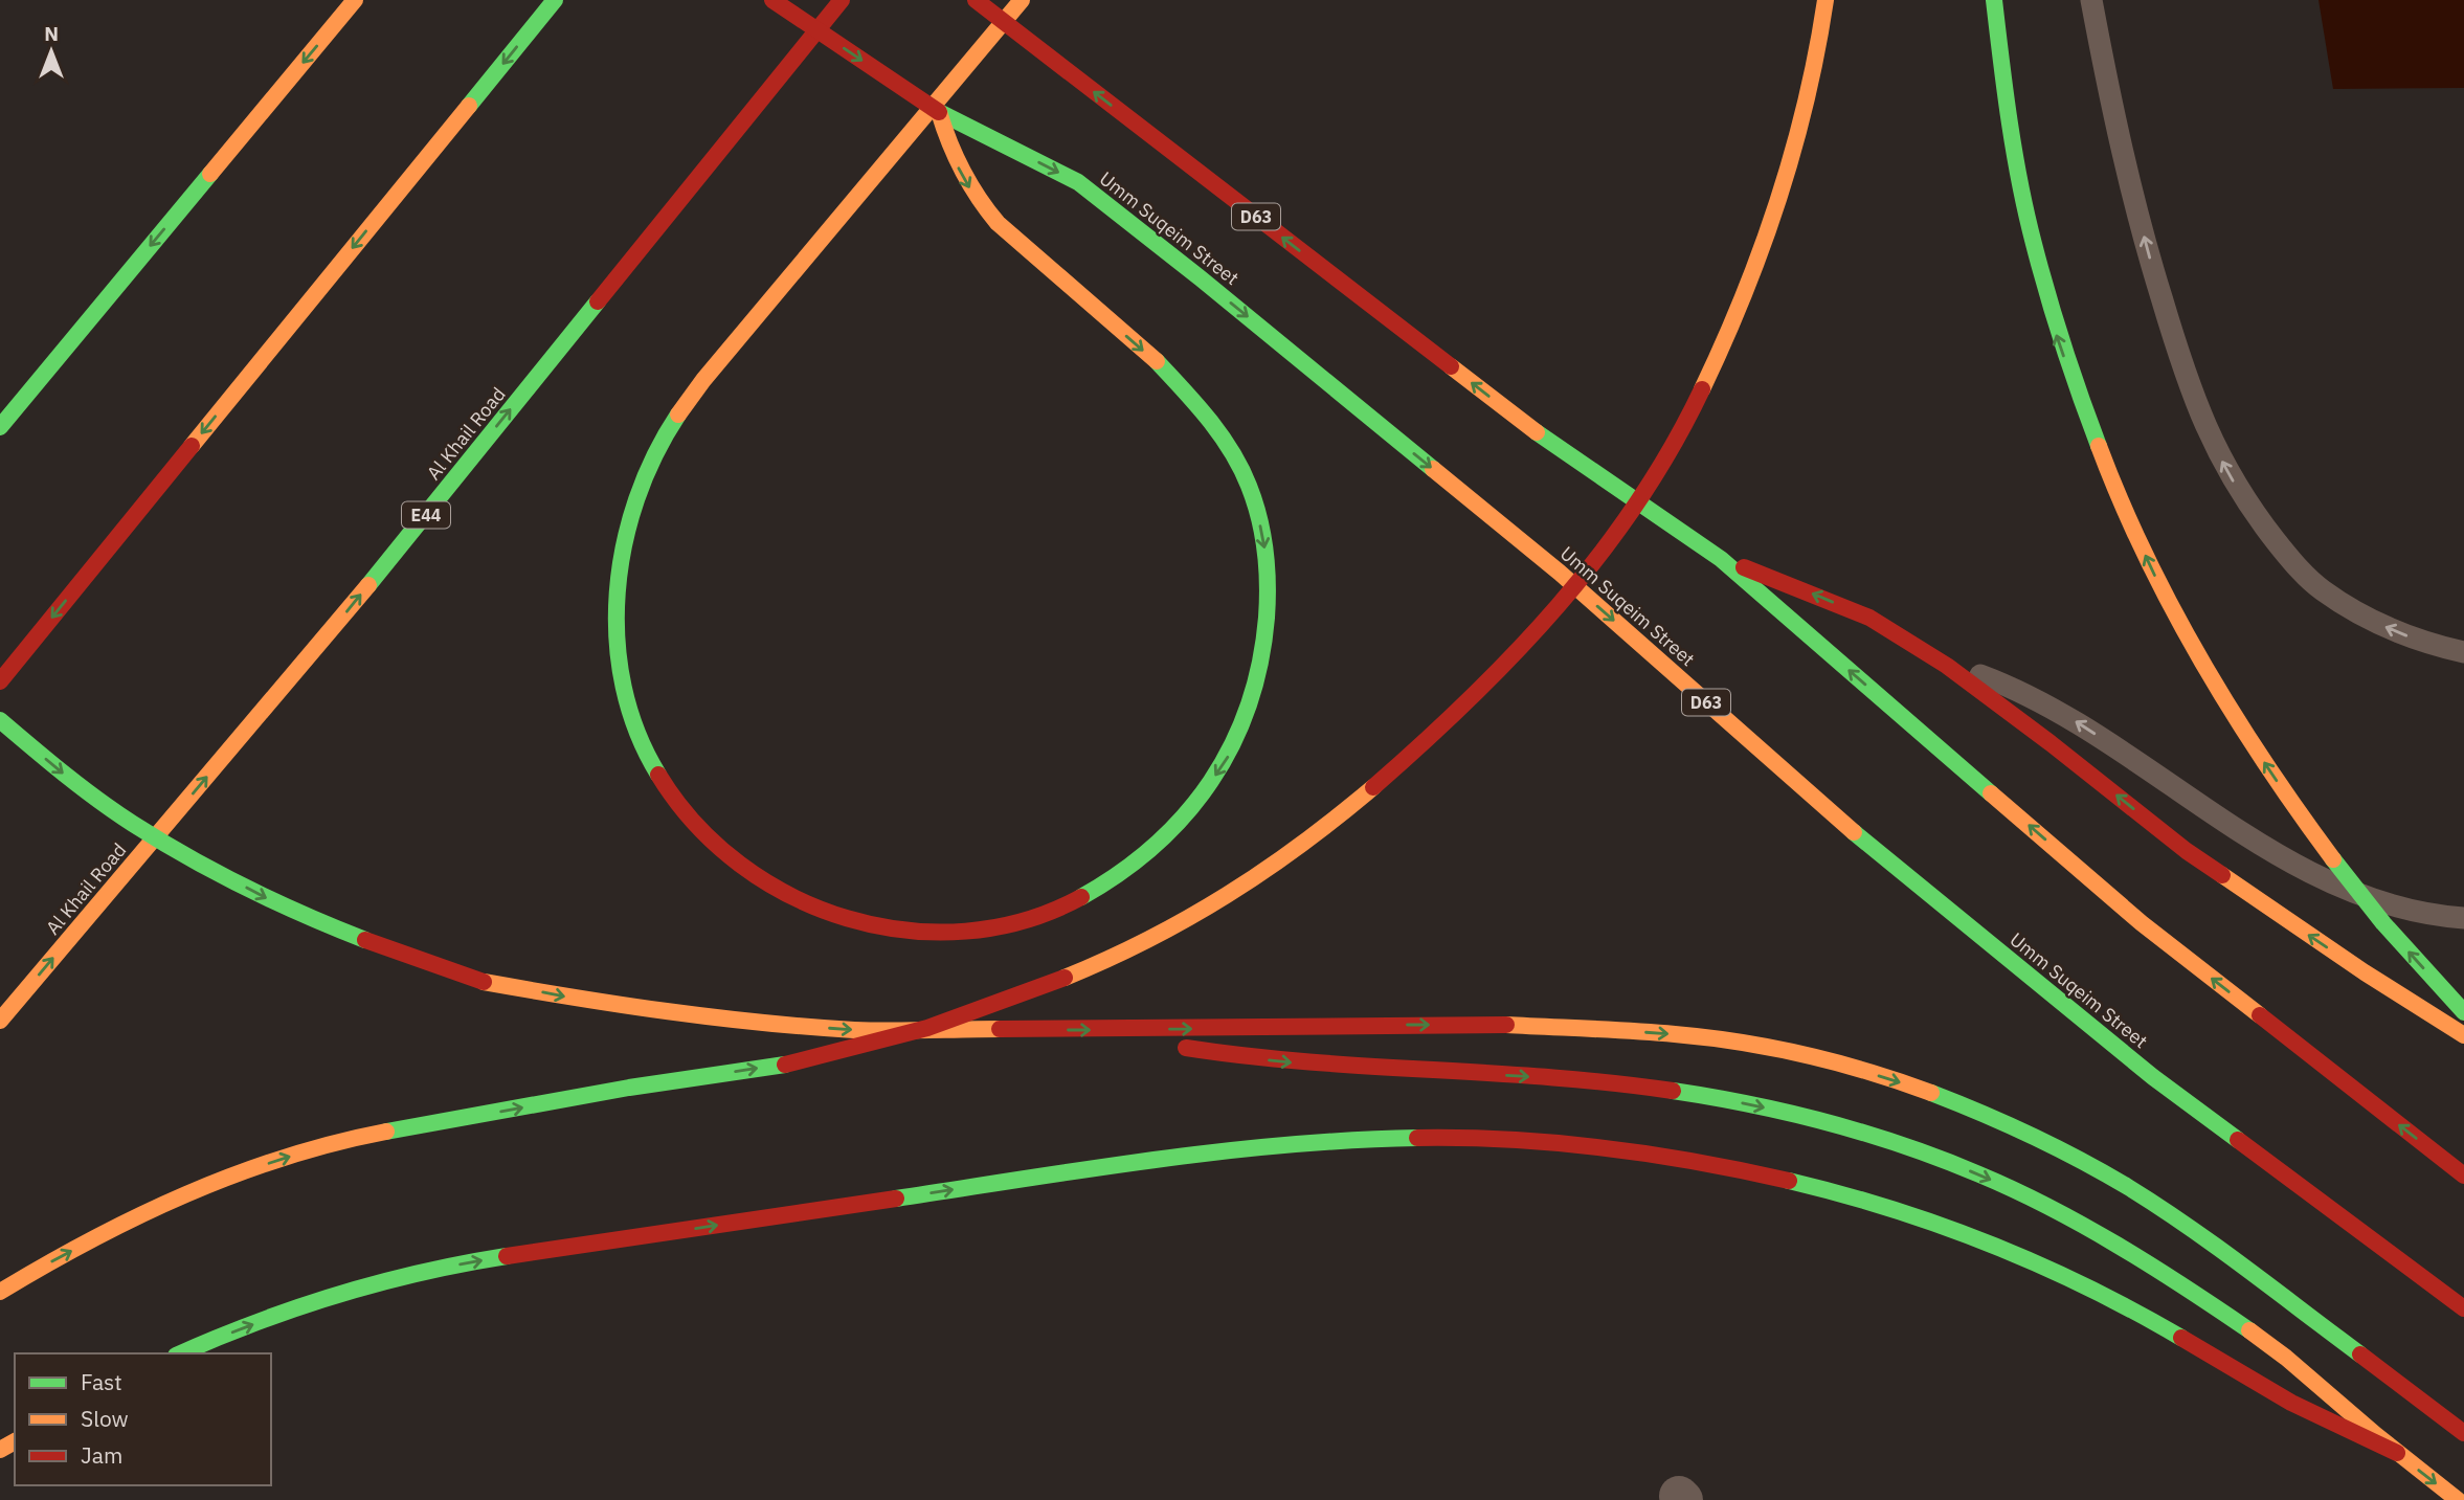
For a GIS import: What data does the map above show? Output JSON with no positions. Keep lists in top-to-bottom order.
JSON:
{
  "streets": {
    "main road": [
      "D63",
      "Umm Suqeim Street",
      "Al Khail Road",
      "E44"
    ]
  },
  "one_way": ["Al Khail Road"],
  "legend": ["Fast", "Slow", "Jam"],
  "north": "top"
}
